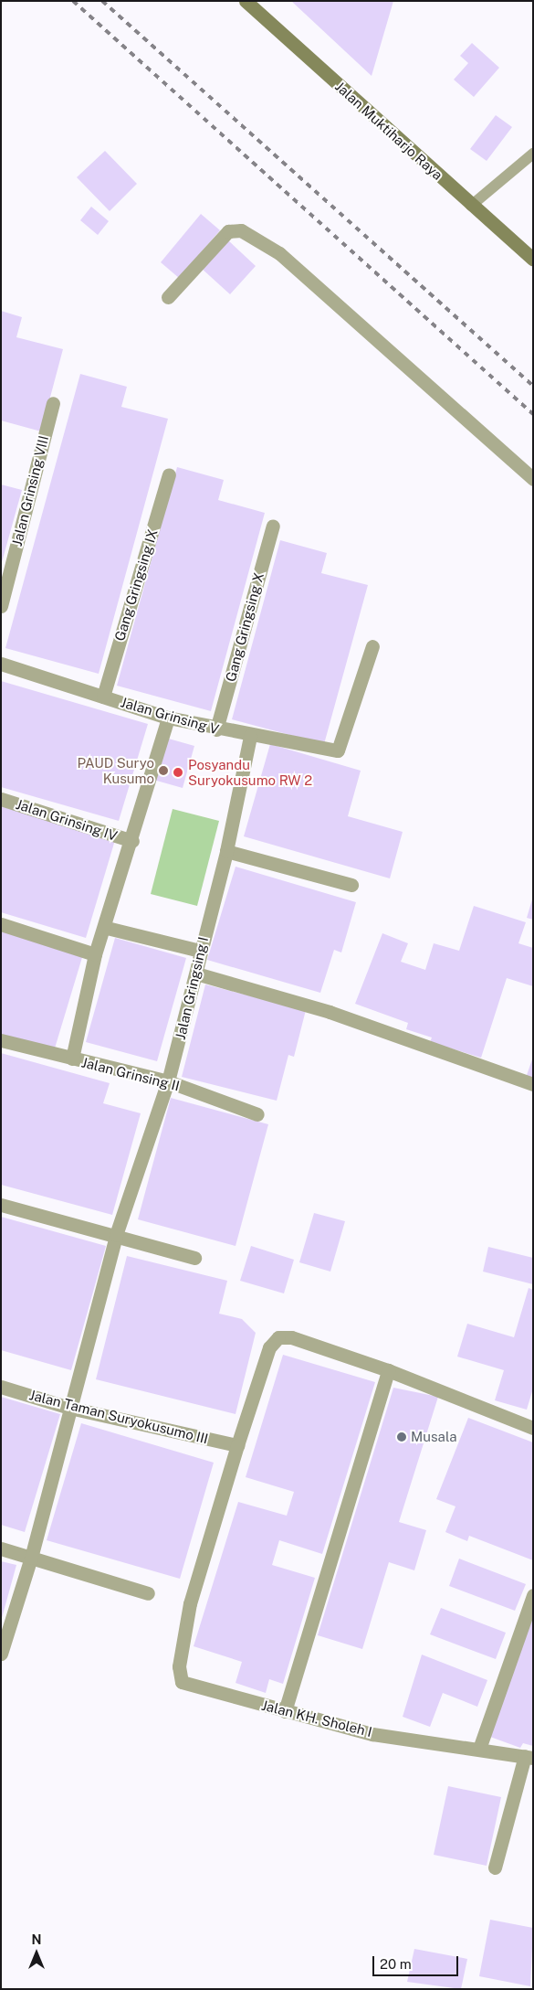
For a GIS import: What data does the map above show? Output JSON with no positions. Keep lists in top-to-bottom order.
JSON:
{
  "streets": {
    "street": [
      "Jalan Muktiharjo Raya",
      "Jalan Grinsing VIII",
      "Gang Gringsing IX",
      "Gang Gringsing X",
      "Jalan Grinsing V",
      "Jalan Grinsing IV",
      "Jalan Gringsing I",
      "Jalan Grinsing II",
      "Jalan Taman Suryokusumo III",
      "Jalan KH. Sholeh I"
    ]
  },
  "crossings": [
    ["Gang Gringsing IX", "Jalan Grinsing V"],
    ["Gang Gringsing X", "Jalan Grinsing V"],
    ["Jalan Grinsing V", "Jalan Gringsing I"],
    ["Jalan Gringsing I", "Jalan Grinsing II"],
    ["Jalan Gringsing I", "Jalan Taman Suryokusumo III"],
    ["Jalan Taman Suryokusumo III", "Jalan KH. Sholeh I"]
  ],
  "places": ["PAUD Suryo Kusumo", "Posyandu Suryokusumo RW 2", "Musala"],
  "scale_bar": "20 m",
  "north": "top"
}
